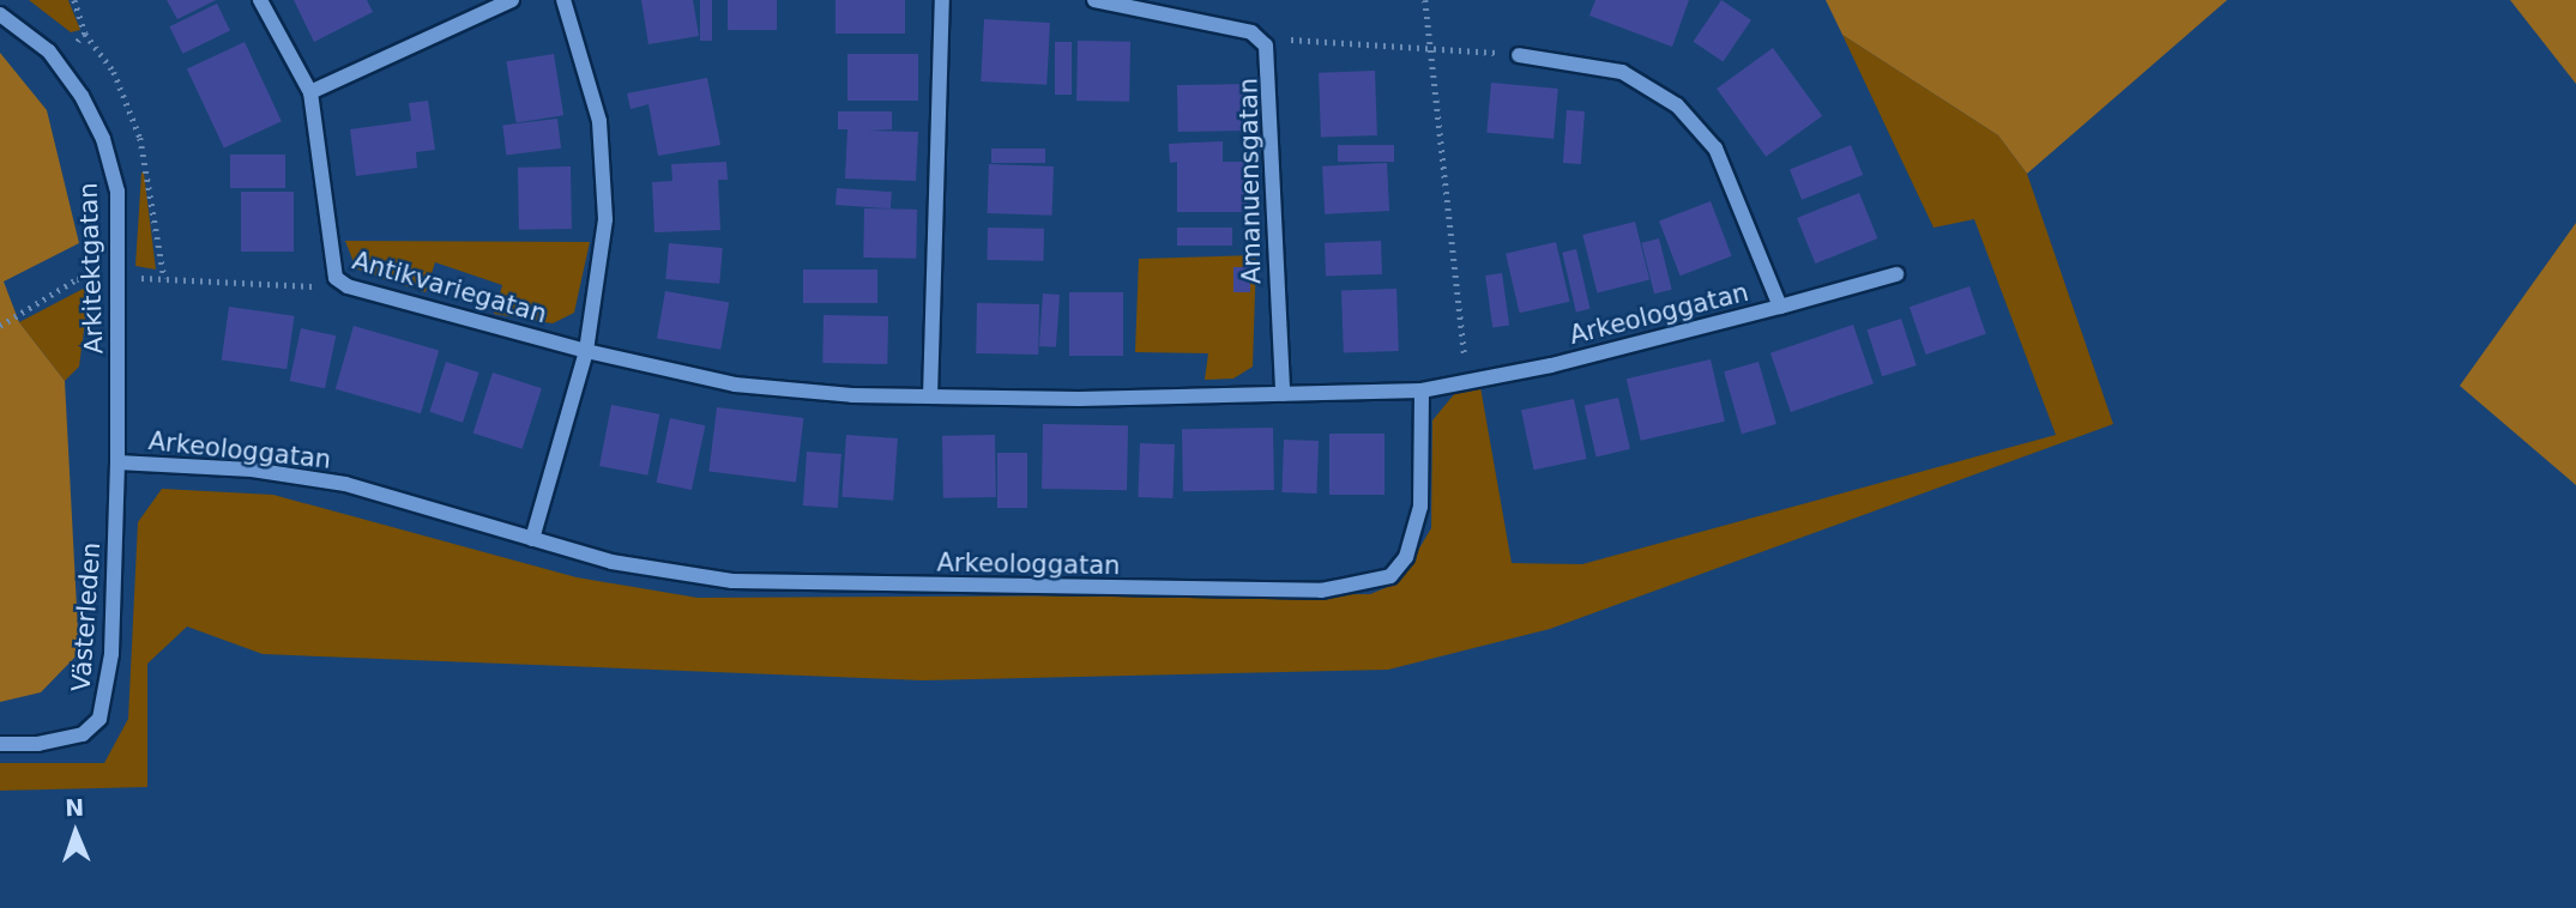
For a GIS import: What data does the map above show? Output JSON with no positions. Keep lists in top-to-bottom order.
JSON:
{
  "streets": {
    "street": [
      "Amanuensgatan",
      "Arkitektgatan",
      "Antikvariegatan",
      "Arkeologgatan",
      "Västerleden"
    ]
  },
  "crossings": [
    ["Arkitektgatan", "Arkeologgatan"],
    ["Arkitektgatan", "Västerleden"],
    ["Arkeologgatan", "Västerleden"]
  ],
  "north": "top"
}
